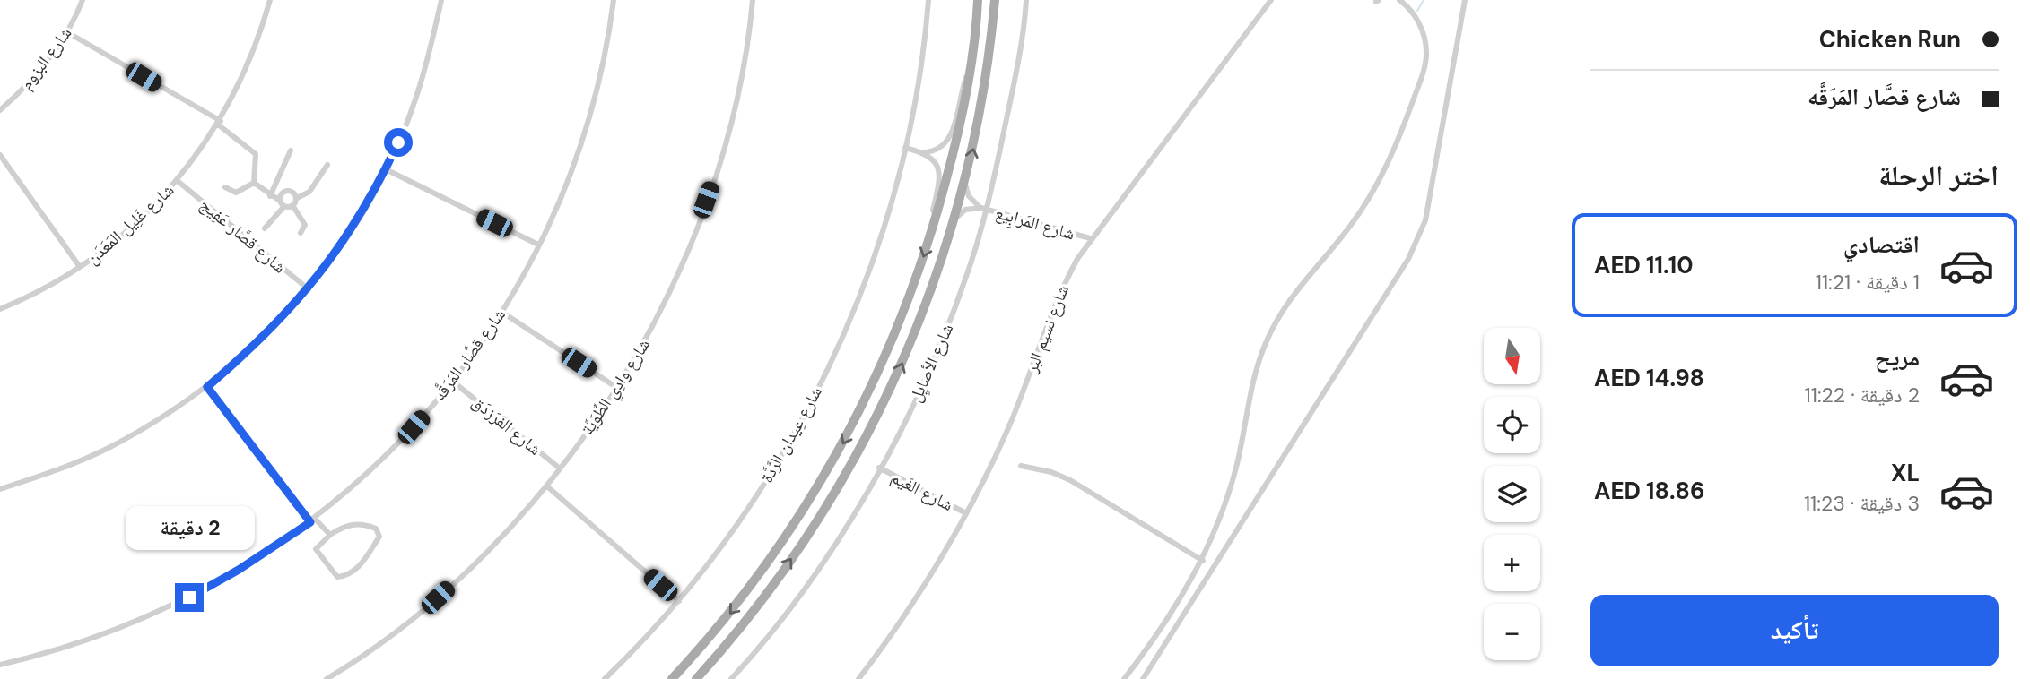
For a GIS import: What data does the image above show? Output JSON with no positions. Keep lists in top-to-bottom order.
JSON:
{
  "streets": {
    "street": [
      "شارع البزوم",
      "شارع المَرابِيع",
      "شارع غَلِيل المَعَدَن",
      "شارع قصَّار عَفِيج",
      "شارع نسيم البر",
      "شارع قصَّار المَرَقَّه",
      "شارع الأصايِل",
      "شارع وادِي الطِّوَيَّة",
      "شارع الفَرَزدَق",
      "شارع عِيدان الرَّدَّة",
      "شارع الغَيم"
    ]
  },
  "crossings": [
    ["شارع المَرابِيع", "شارع نسيم البر"],
    ["شارع المَرابِيع", "شارع الأصايِل"],
    ["شارع غَلِيل المَعَدَن", "شارع قصَّار عَفِيج"],
    ["شارع نسيم البر", "شارع الغَيم"],
    ["شارع قصَّار المَرَقَّه", "شارع الفَرَزدَق"],
    ["شارع الأصايِل", "شارع الغَيم"],
    ["شارع وادِي الطِّوَيَّة", "شارع الفَرَزدَق"]
  ],
  "north": "bottom",
  "page": {
    "banner": ["Chicken Run", "شارع قصَّار المَرَقَّه"],
    "heading": "اختر الرحلة",
    "list": [
      {
        "name": "اقتصادي",
        "note": "1 دقيقة · 11:21",
        "value": "AED 11.10"
      },
      {
        "name": "مريح",
        "note": "2 دقيقة · 11:22",
        "value": "AED 14.98"
      },
      {
        "name": "XL",
        "note": "3 دقيقة · 11:23",
        "value": "AED 18.86"
      }
    ],
    "map_buttons": ["+", "−"],
    "bubble": "2 دقيقة",
    "buttons": "تأكيد"
  }
}
